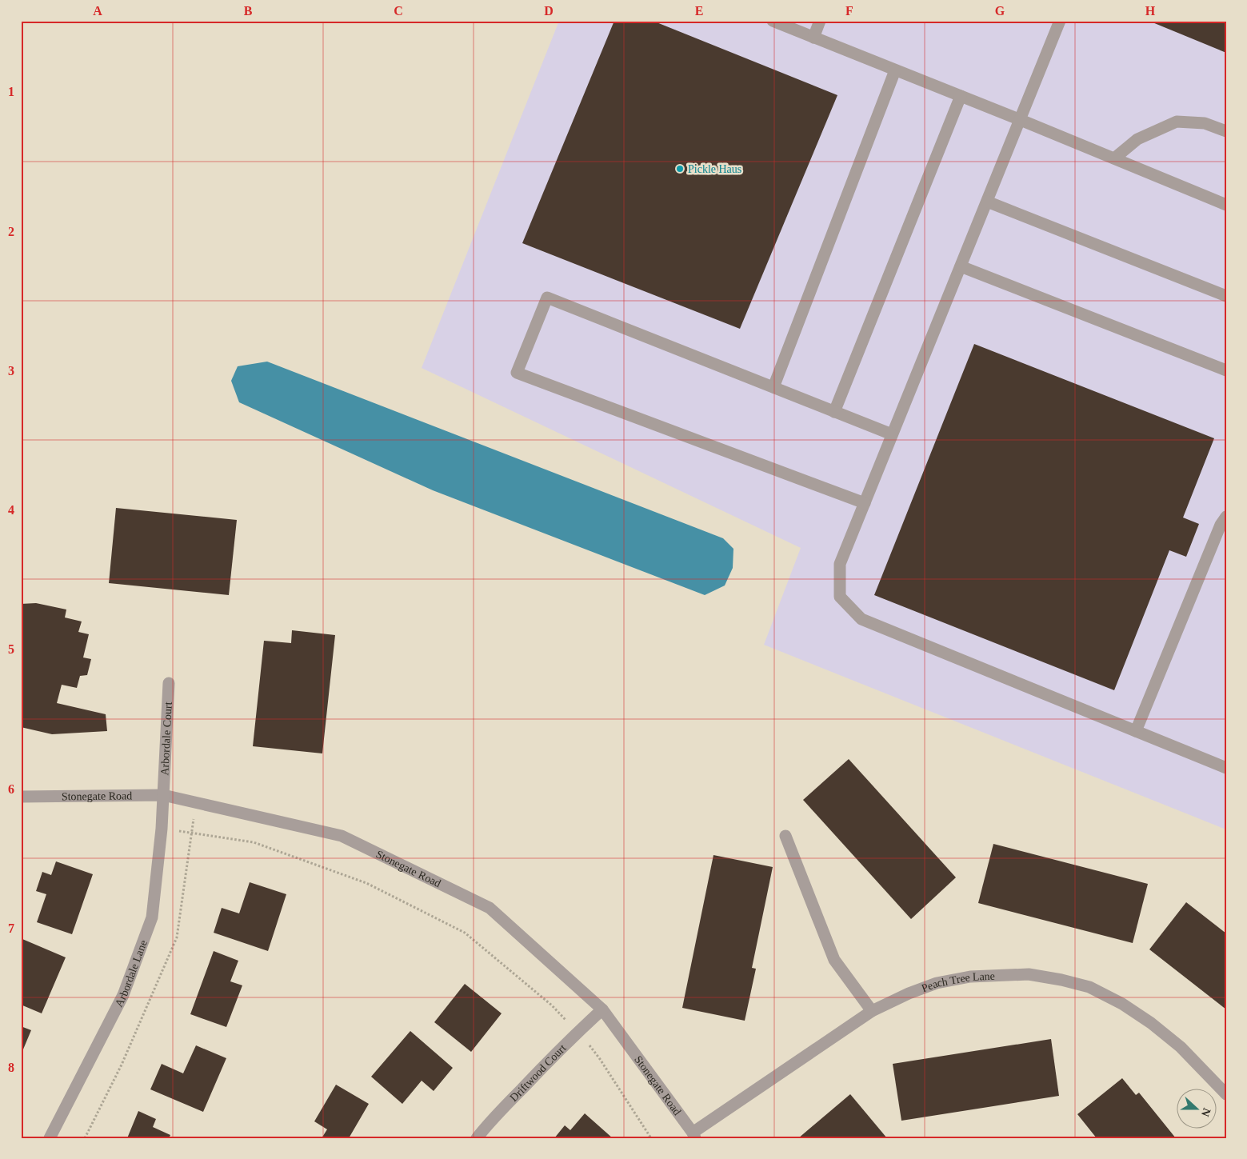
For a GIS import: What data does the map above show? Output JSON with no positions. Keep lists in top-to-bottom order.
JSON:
{
  "streets": {
    "street": [
      "Arbordale Court",
      "Stonegate Road",
      "Arbordale Lane",
      "Peach Tree Lane",
      "Driftwood Court"
    ]
  },
  "crossings": [
    ["Arbordale Court", "Stonegate Road"],
    ["Arbordale Court", "Arbordale Lane"],
    ["Stonegate Road", "Arbordale Lane"],
    ["Stonegate Road", "Peach Tree Lane"],
    ["Stonegate Road", "Driftwood Court"]
  ],
  "places": ["Pickle Haus"],
  "north": "right",
  "grid": {
    "columns": [
      "A",
      "B",
      "C",
      "D",
      "E",
      "F",
      "G",
      "H"
    ],
    "rows": [
      "1",
      "2",
      "3",
      "4",
      "5",
      "6",
      "7",
      "8"
    ]
  }
}
